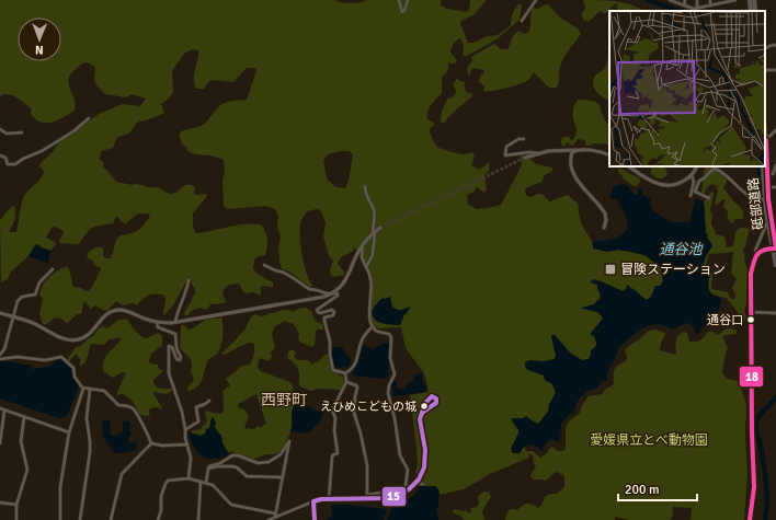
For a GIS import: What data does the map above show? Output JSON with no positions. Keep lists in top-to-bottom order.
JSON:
{
  "streets": {
    "highway": ["砥部道路"]
  },
  "districts": ["西野町"],
  "water": ["通谷池"],
  "parks": ["愛媛県立とべ動物園"],
  "places": {
    "transit": ["冒険ステーション"],
    "other": ["通谷口", "えひめこどもの城"]
  },
  "lines": ["transit line 18", "transit line 15"],
  "scale_bar": "200 m",
  "north": "bottom"
}
